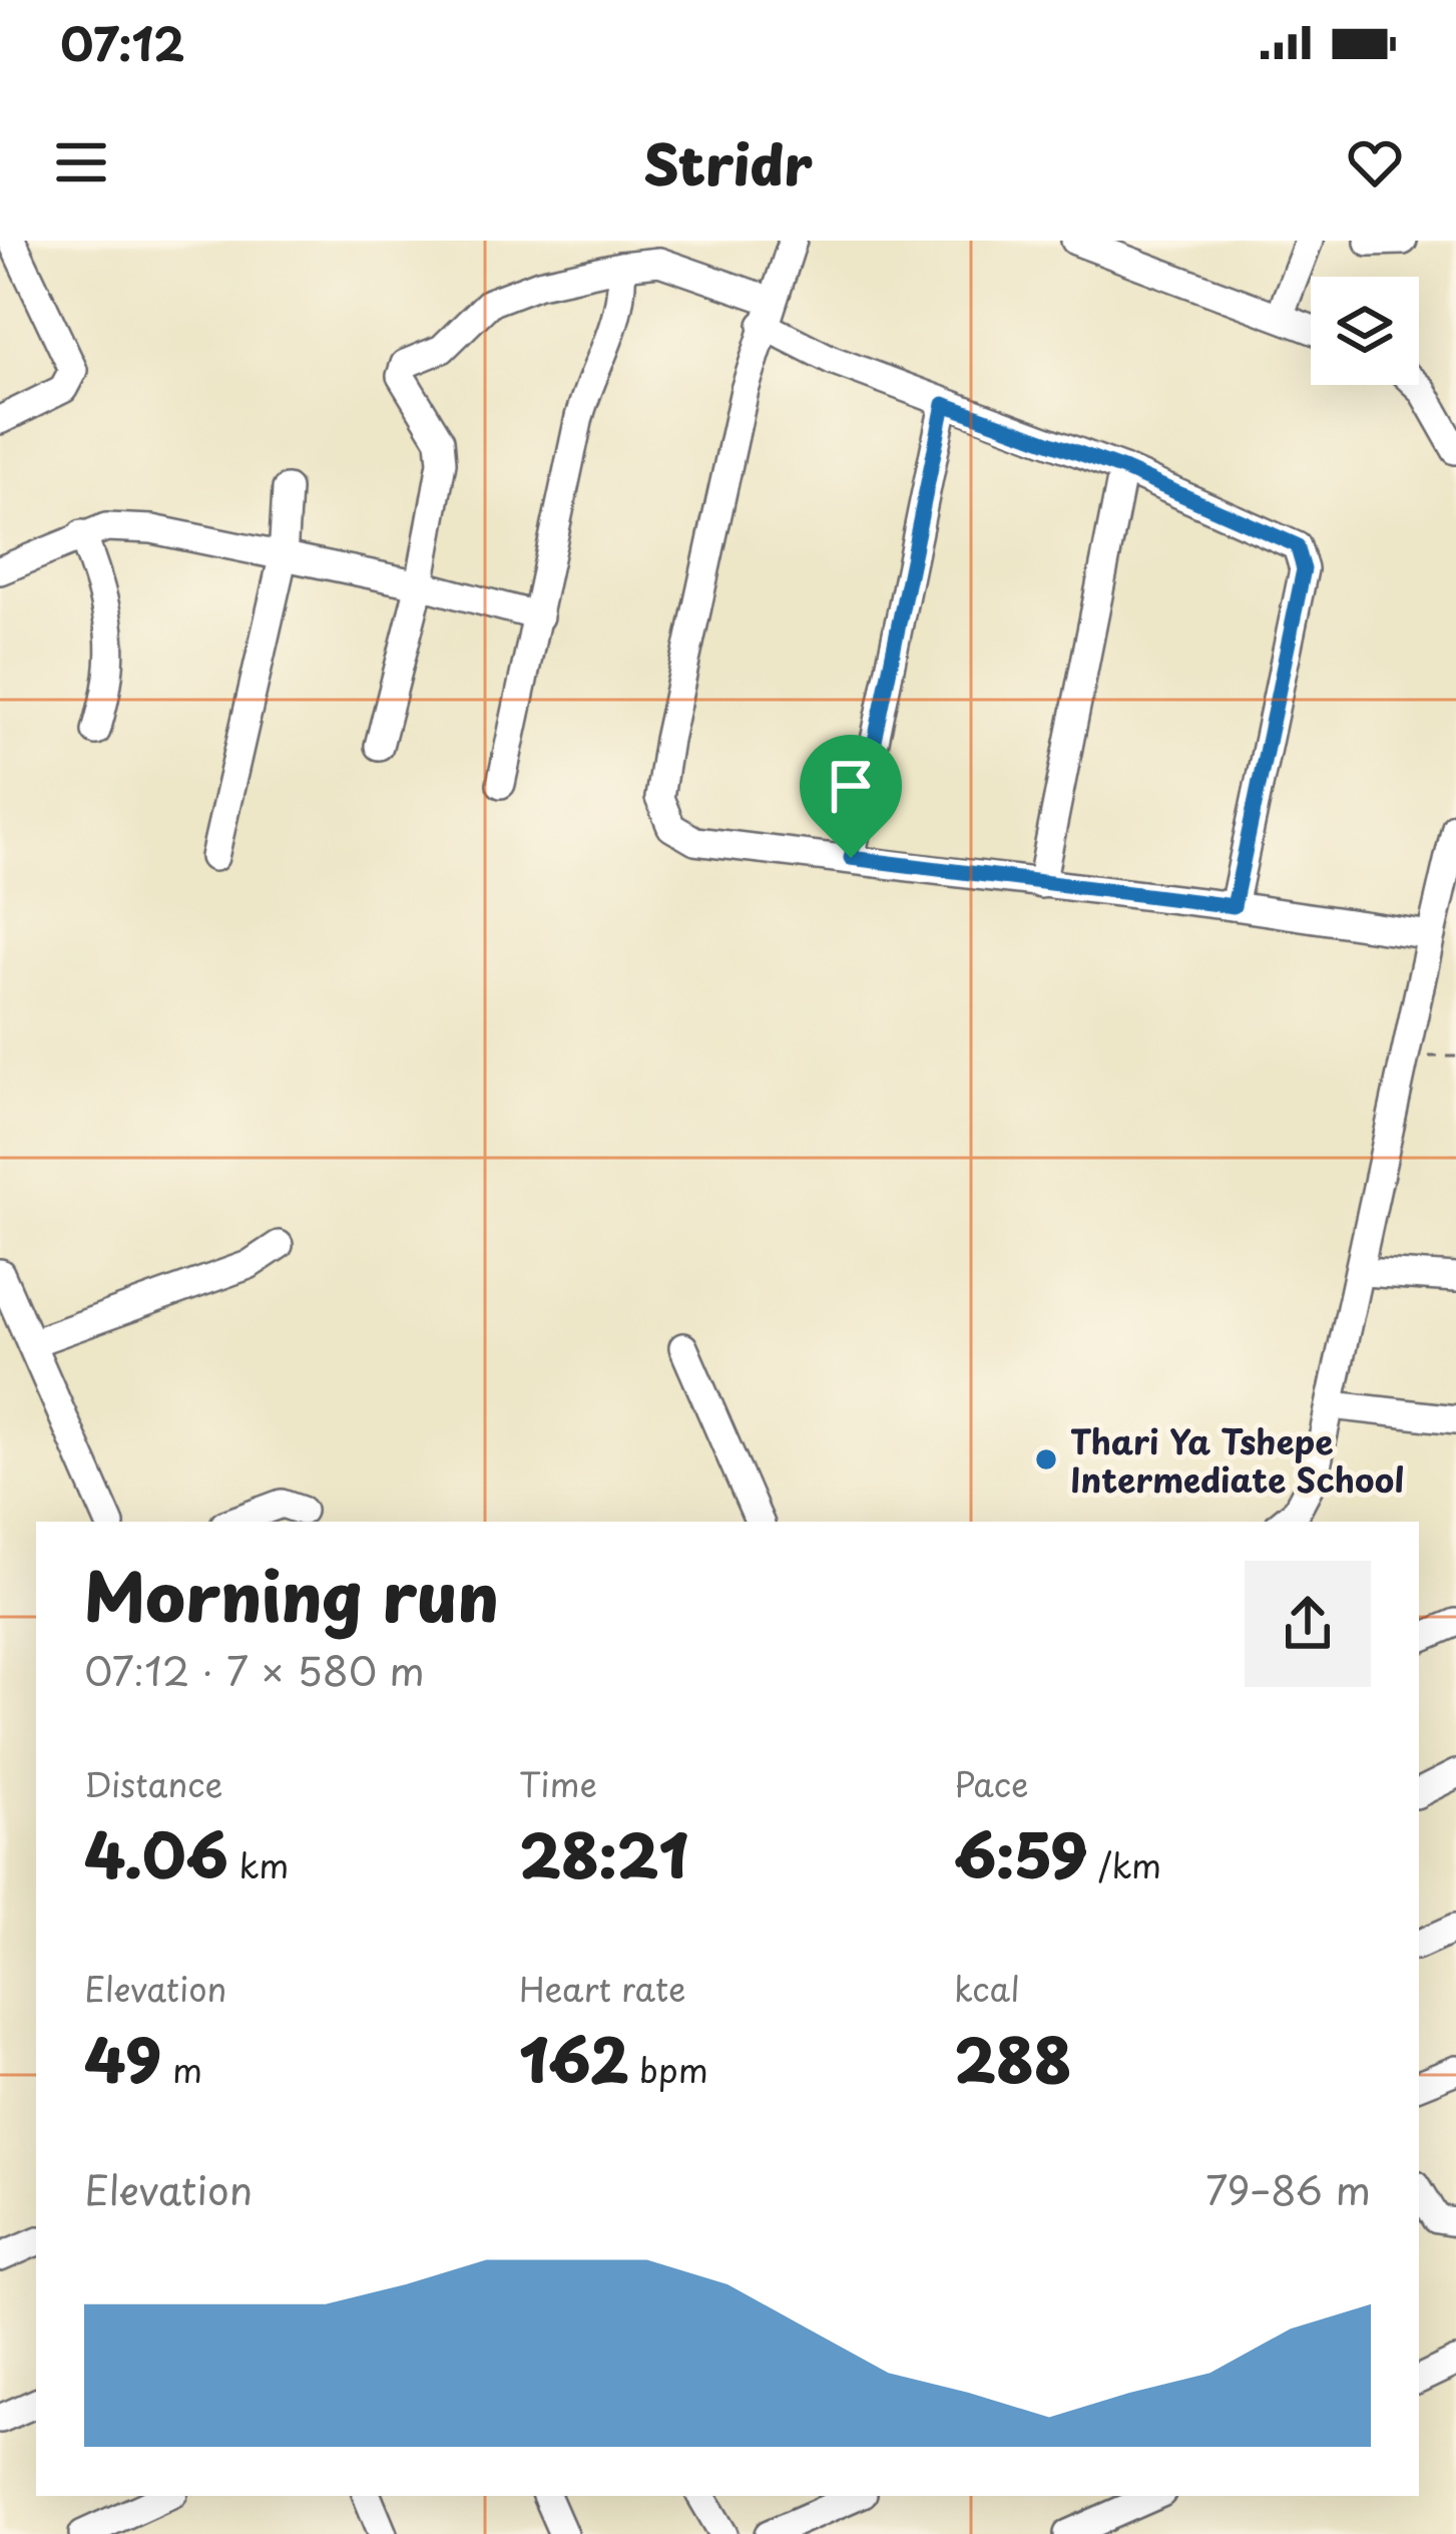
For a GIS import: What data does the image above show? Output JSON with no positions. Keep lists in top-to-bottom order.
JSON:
{
  "places": ["Thari Ya Tshepe Intermediate School"],
  "page": {
    "status": "07:12",
    "header": "Stridr",
    "heading": ["Morning run", "07:12 · 7 × 580 m"],
    "stats": [
      ["Distance", "4.06 km"],
      ["Time", "28:21"],
      ["Pace", "6:59 /km"],
      ["Elevation", "49 m"],
      ["Heart rate", "162 bpm"],
      ["kcal", "288"]
    ],
    "chart": ["Elevation", "79–86 m"]
  }
}
